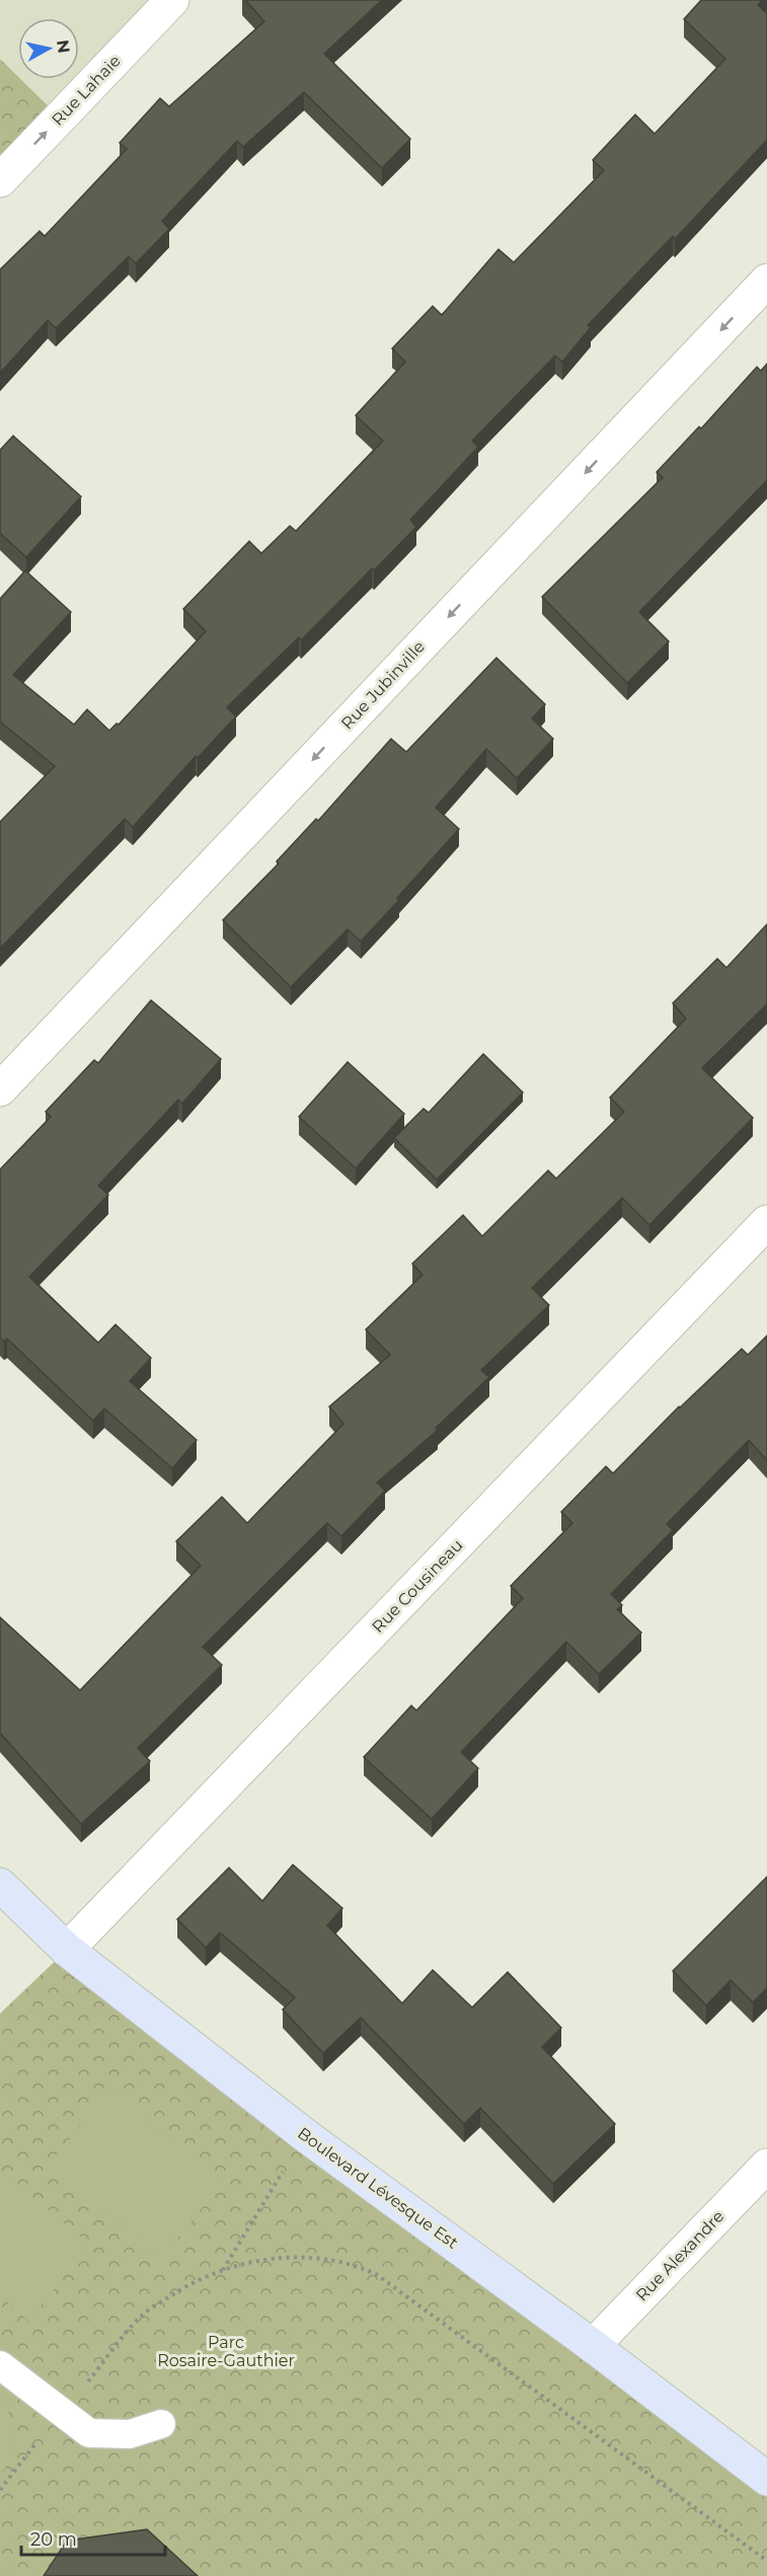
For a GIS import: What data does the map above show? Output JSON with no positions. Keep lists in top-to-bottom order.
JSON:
{
  "streets": {
    "street": [
      "Rue Lahaie",
      "Rue Jubinville",
      "Rue Cousineau",
      "Boulevard Lévesque Est",
      "Rue Alexandre"
    ]
  },
  "crossings": [
    ["Rue Cousineau", "Boulevard Lévesque Est"],
    ["Boulevard Lévesque Est", "Rue Alexandre"]
  ],
  "one_way": ["Rue Lahaie", "Rue Jubinville"],
  "parks": ["Parc Rosaire-Gauthier"],
  "scale_bar": "20 m",
  "north": "right"
}
